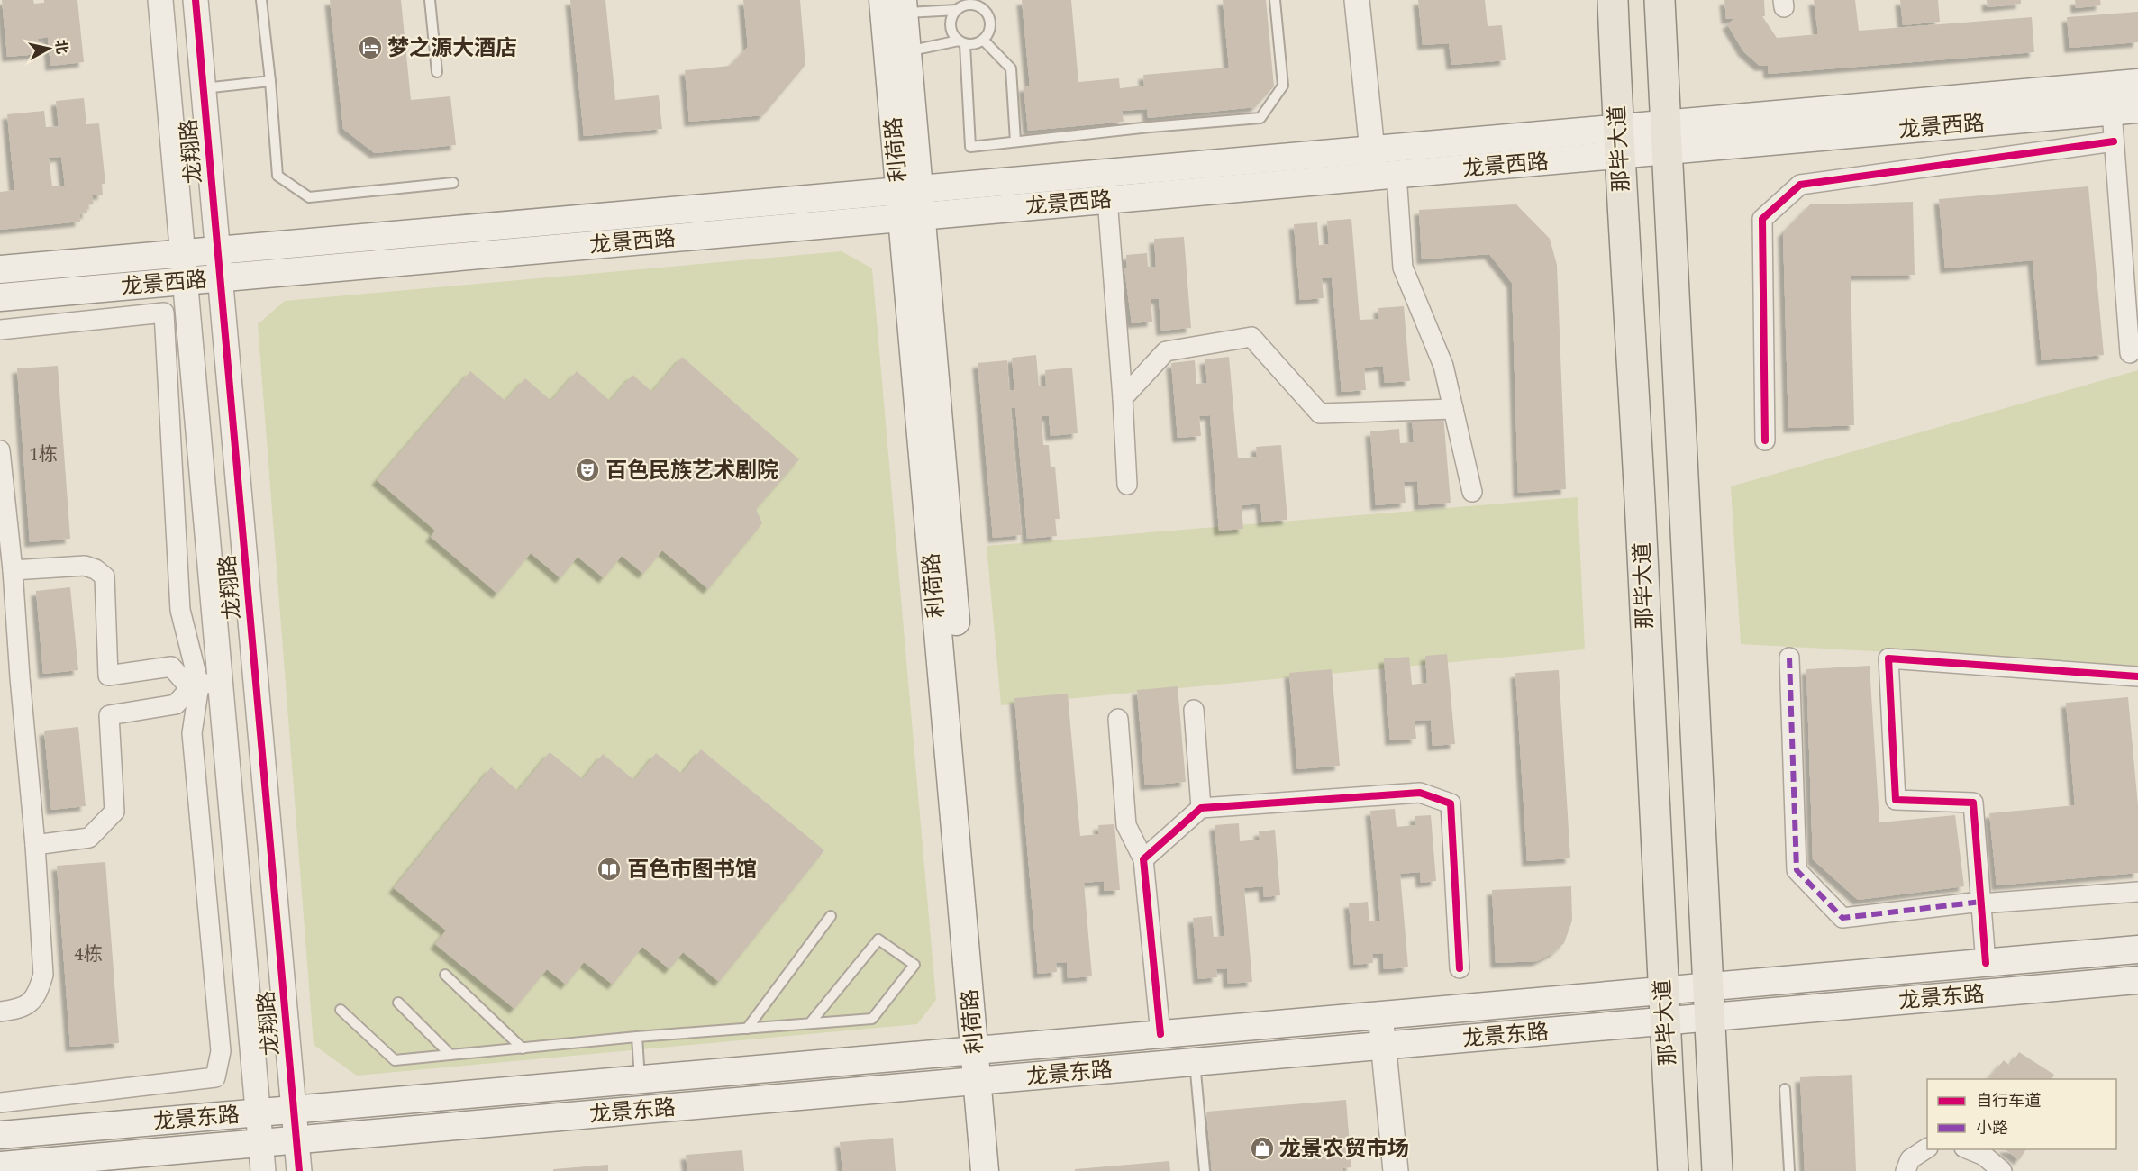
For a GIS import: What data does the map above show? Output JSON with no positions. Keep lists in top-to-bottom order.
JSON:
{
  "streets": {
    "main road": [
      "龙景西路",
      "那毕大道",
      "利荷路",
      "龙景东路"
    ],
    "street": ["龙翔路"]
  },
  "crossings": [
    ["龙景西路", "那毕大道"],
    ["龙景西路", "利荷路"],
    ["龙景西路", "龙翔路"],
    ["那毕大道", "龙景东路"],
    ["利荷路", "龙景东路"],
    ["龙翔路", "龙景东路"]
  ],
  "places": {
    "hotel": ["梦之源大酒店"],
    "theatre": ["百色民族艺术剧院"],
    "library": ["百色市图书馆"],
    "shop": ["龙景农贸市场"]
  },
  "house_numbers": ["1栋", "4栋"],
  "legend": ["自行车道", "小路"],
  "north": "right"
}
